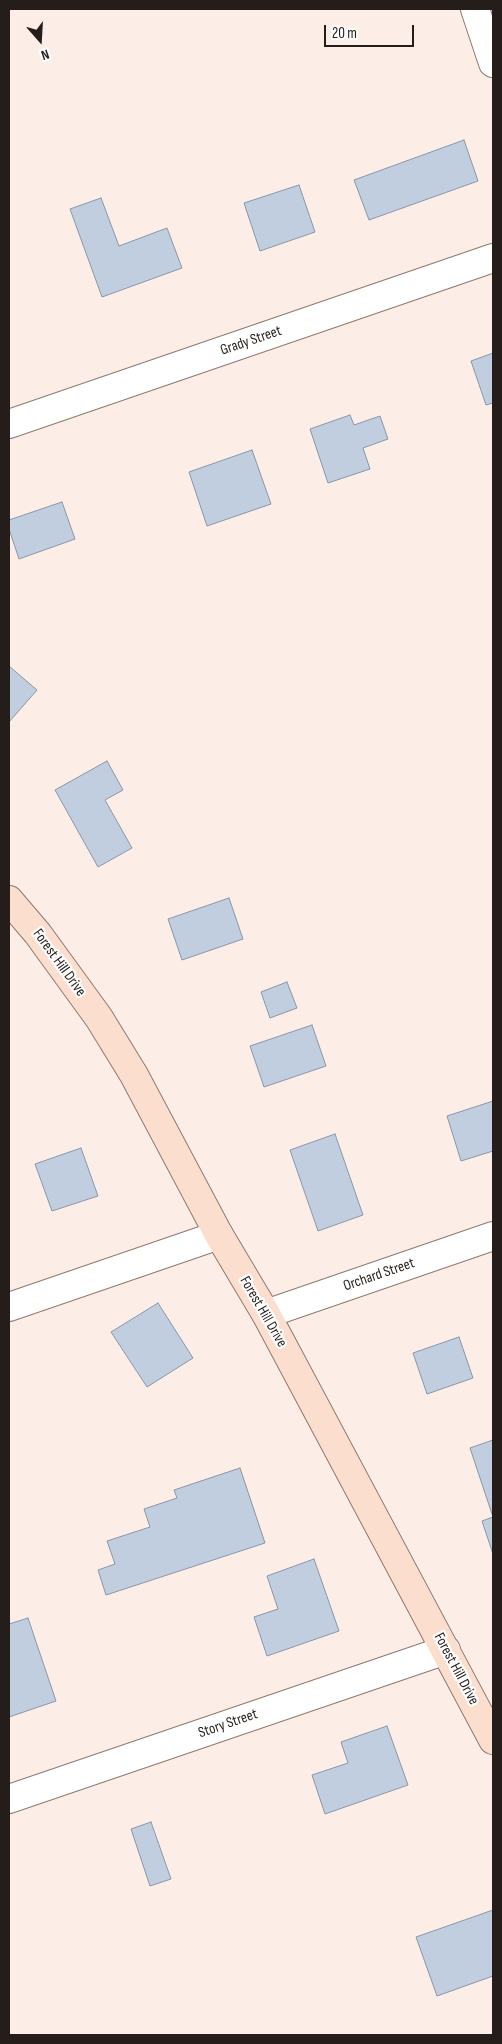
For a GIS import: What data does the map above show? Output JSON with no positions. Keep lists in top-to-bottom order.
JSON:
{
  "streets": {
    "street": [
      "Grady Street",
      "Forest Hill Drive",
      "Orchard Street",
      "Story Street"
    ]
  },
  "crossings": [
    ["Forest Hill Drive", "Orchard Street"],
    ["Forest Hill Drive", "Story Street"]
  ],
  "scale_bar": "20 m",
  "north": "bottom"
}
